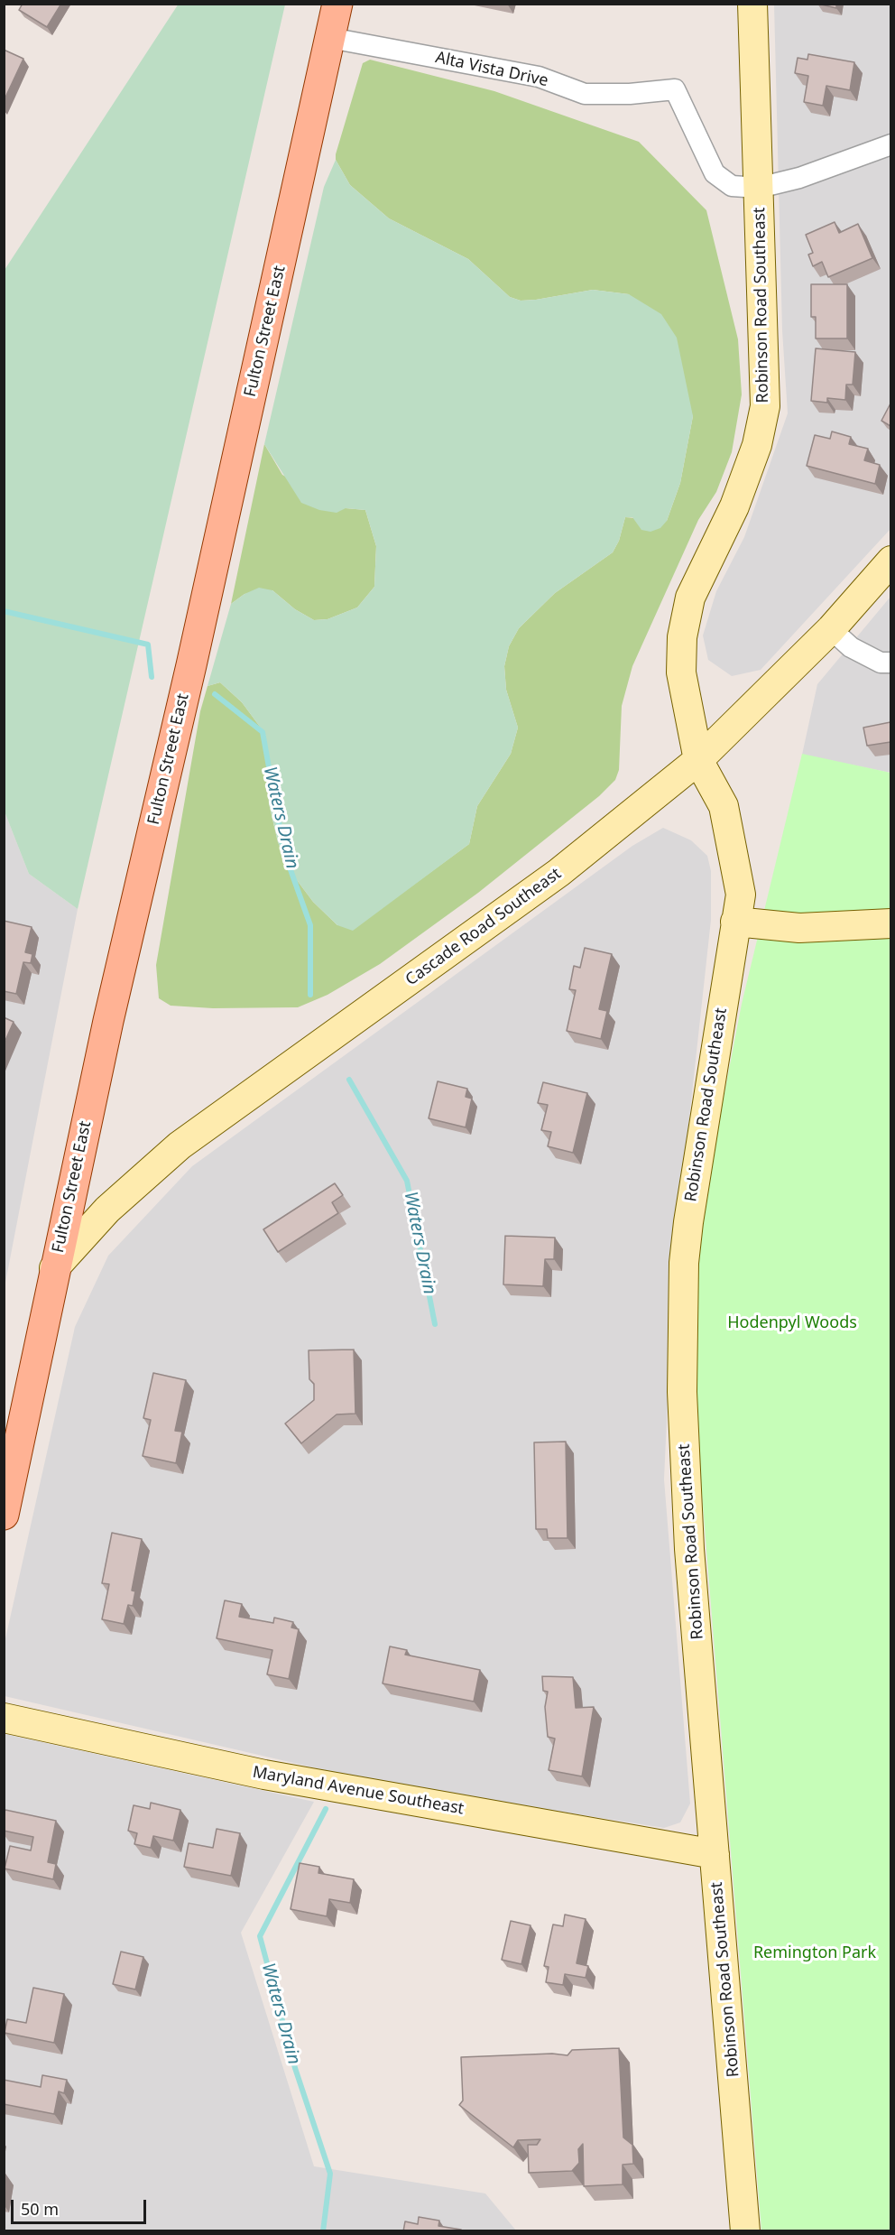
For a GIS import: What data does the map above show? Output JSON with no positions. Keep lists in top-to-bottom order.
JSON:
{
  "streets": {
    "main road": [
      "Robinson Road Southeast",
      "Fulton Street East",
      "Cascade Road Southeast",
      "Maryland Avenue Southeast"
    ],
    "street": ["Alta Vista Drive"]
  },
  "crossings": [
    ["Alta Vista Drive", "Robinson Road Southeast"],
    ["Alta Vista Drive", "Fulton Street East"],
    ["Robinson Road Southeast", "Cascade Road Southeast"],
    ["Robinson Road Southeast", "Maryland Avenue Southeast"],
    ["Fulton Street East", "Cascade Road Southeast"]
  ],
  "water": ["Waters Drain"],
  "parks": ["Hodenpyl Woods", "Remington Park"],
  "scale_bar": "50 m"
}
